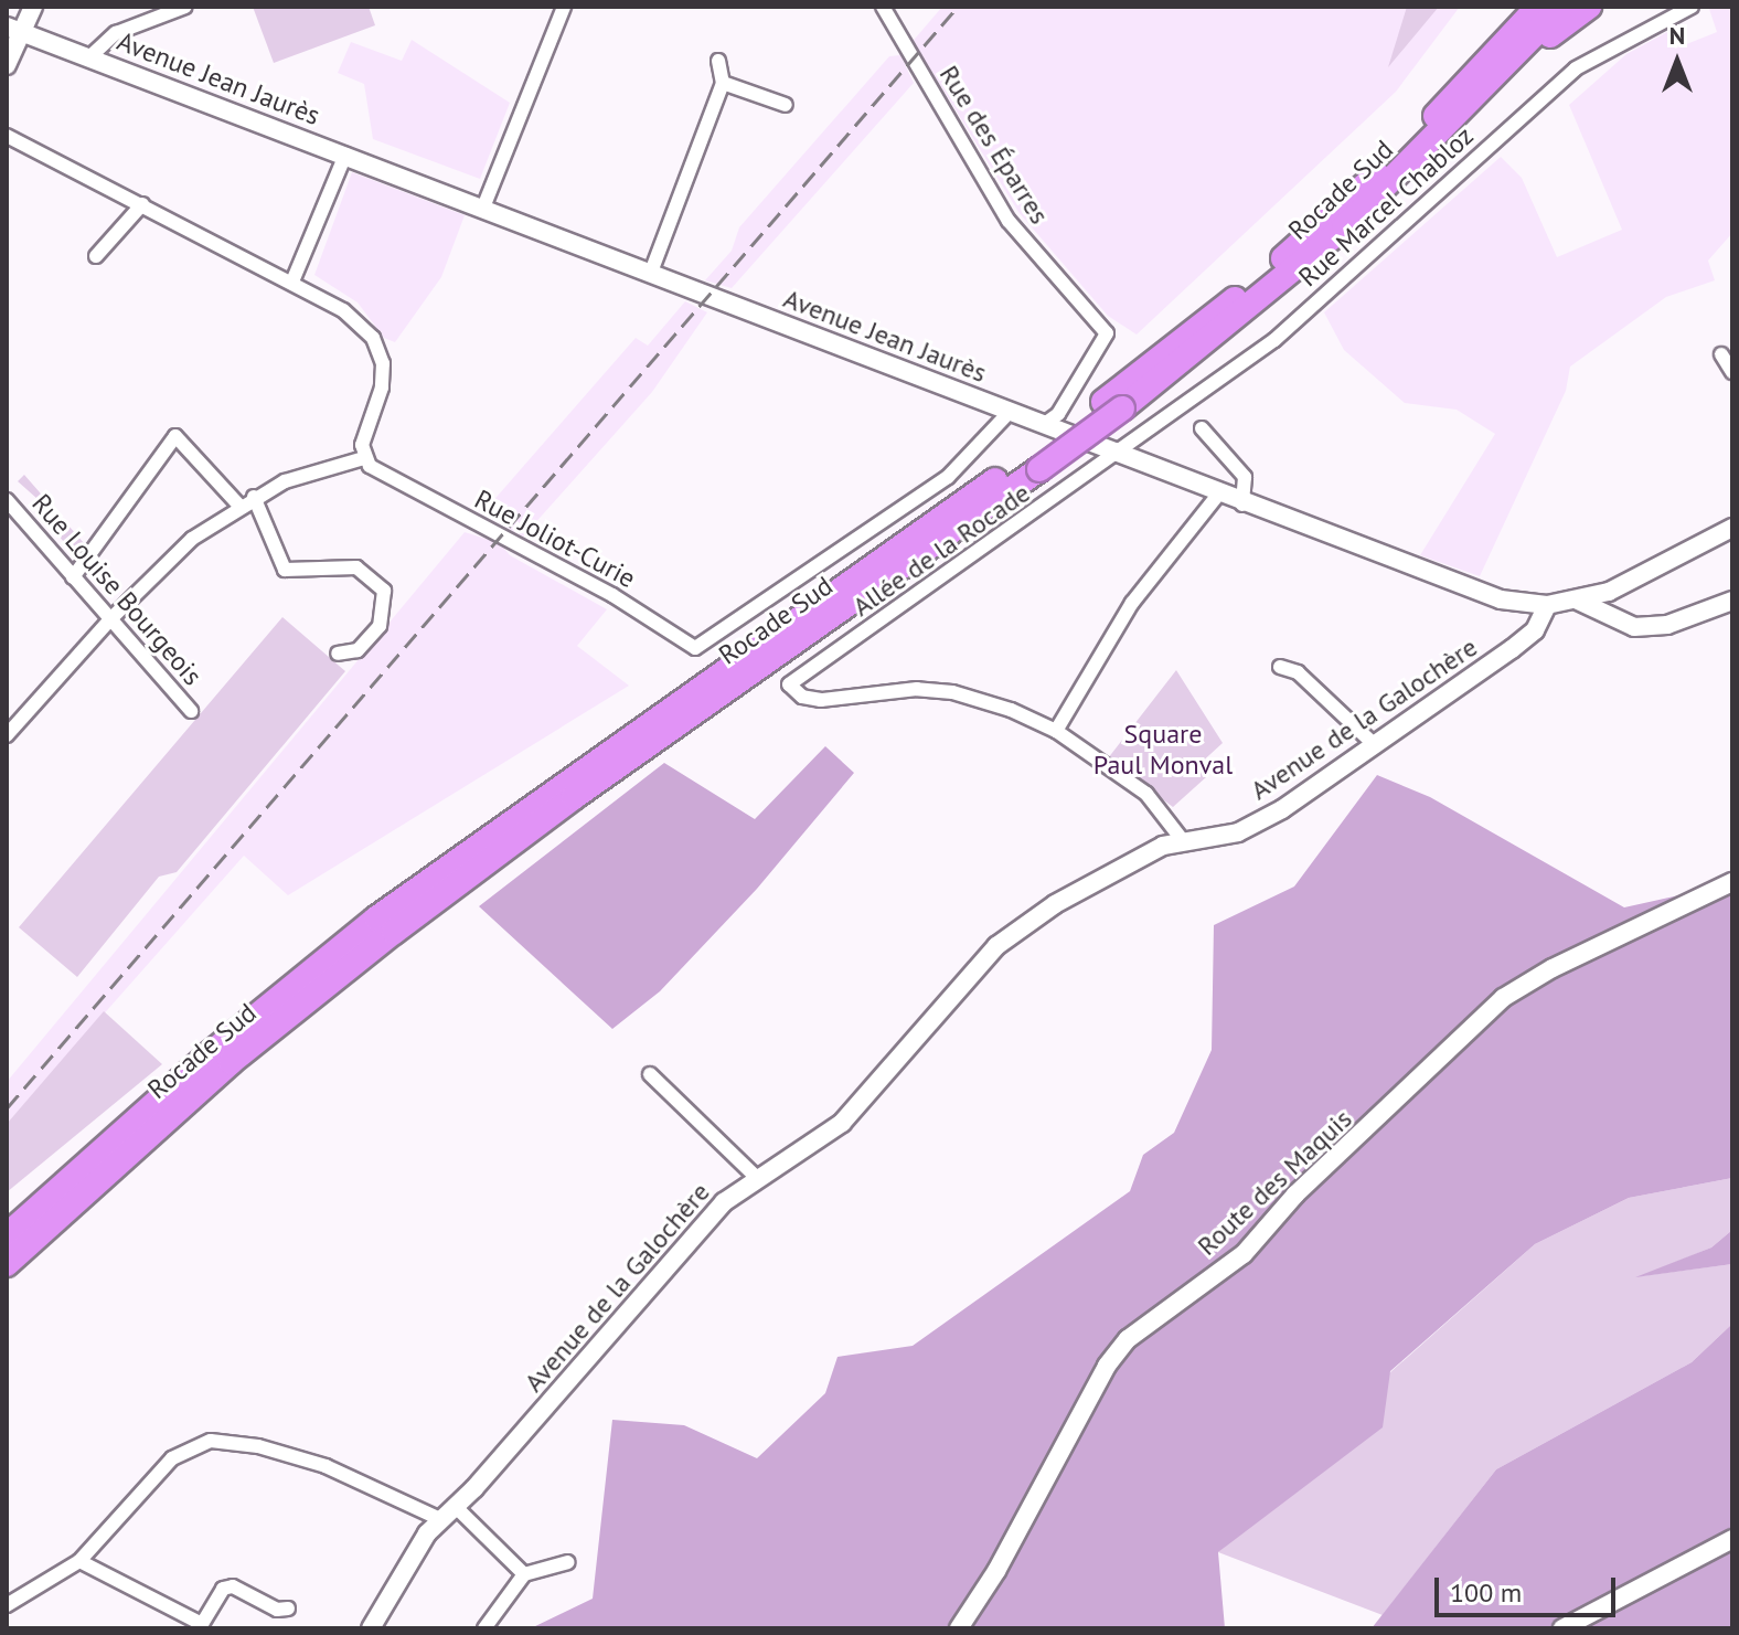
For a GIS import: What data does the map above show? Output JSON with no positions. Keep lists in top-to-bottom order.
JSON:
{
  "streets": {
    "highway": ["Rocade Sud"],
    "main road": ["Avenue Jean Jaurès", "Avenue de la Galochère", "Route des Maquis"],
    "street": [
      "Rue des Éparres",
      "Rue Marcel Chabloz",
      "Rue Joliot-Curie",
      "Allée de la Rocade",
      "Rue Louise Bourgeois"
    ]
  },
  "crossings": [
    ["Avenue Jean Jaurès", "Rue des Éparres"],
    ["Avenue Jean Jaurès", "Rue Marcel Chabloz"],
    ["Avenue Jean Jaurès", "Rue Joliot-Curie"],
    ["Avenue Jean Jaurès", "Allée de la Rocade"],
    ["Avenue Jean Jaurès", "Avenue de la Galochère"],
    ["Rue Marcel Chabloz", "Allée de la Rocade"]
  ],
  "parks": ["Square Paul Monval"],
  "scale_bar": "100 m",
  "north": "top"
}
